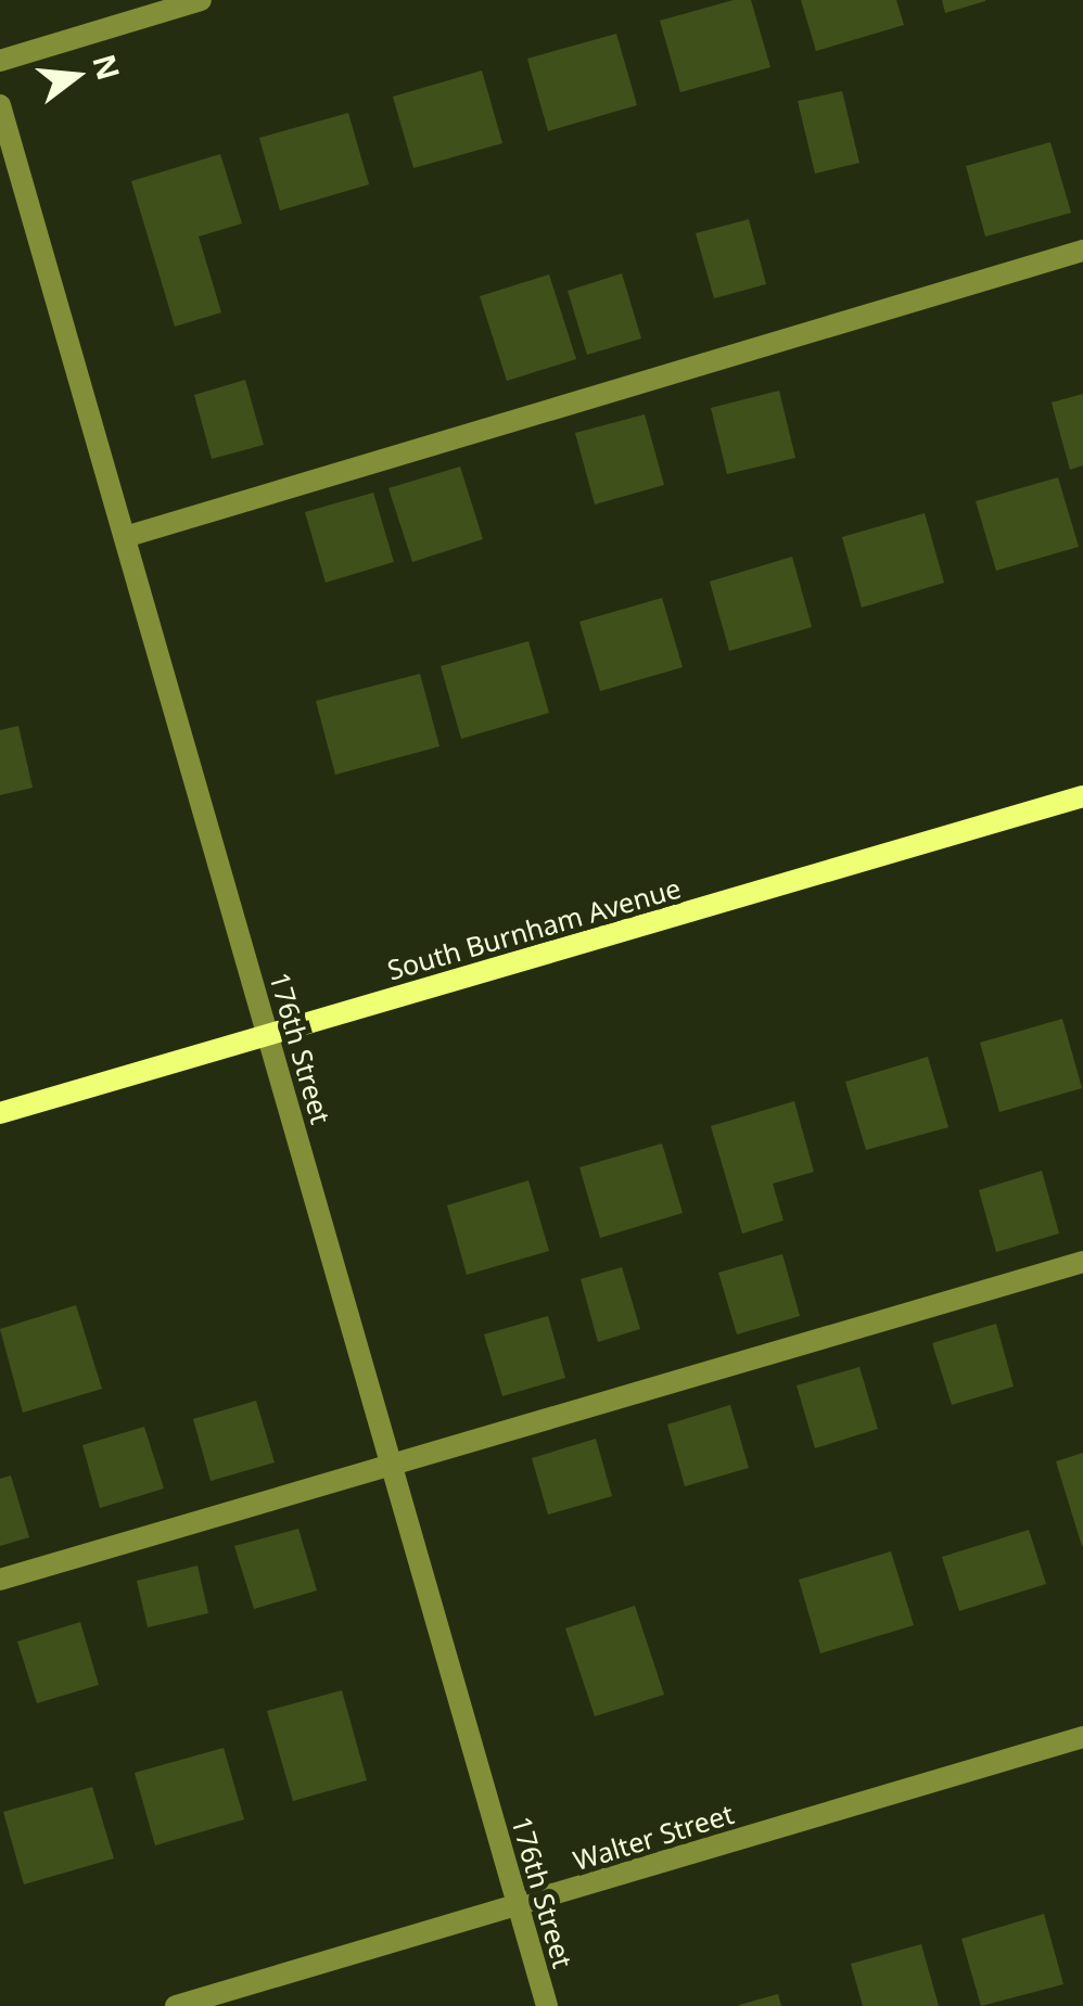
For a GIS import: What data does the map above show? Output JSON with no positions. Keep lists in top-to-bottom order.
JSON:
{
  "streets": {
    "main road": ["South Burnham Avenue"],
    "street": ["176th Street", "Walter Street"]
  },
  "crossings": [
    ["South Burnham Avenue", "176th Street"],
    ["176th Street", "Walter Street"]
  ],
  "north": "right"
}
